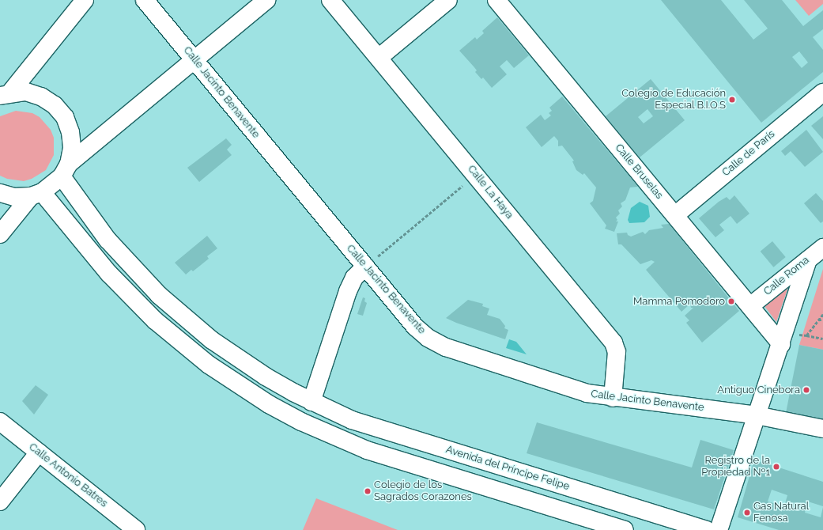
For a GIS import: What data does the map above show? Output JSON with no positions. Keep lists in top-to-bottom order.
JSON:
{
  "streets": {
    "street": [
      "Calle Jacinto Benavente",
      "Calle de París",
      "Calle Bruselas",
      "Calle La Haya",
      "Calle Roma",
      "Avenida del Príncipe Felipe",
      "Calle Antonio Batres"
    ]
  },
  "crossings": [
    ["Calle Jacinto Benavente", "Calle La Haya"],
    ["Calle de París", "Calle Bruselas"],
    ["Calle Bruselas", "Calle Roma"]
  ],
  "places": [
    "Colegio de Educación Especial B.I.O.S",
    "Mamma Pomodoro",
    "Antiguo Cinebora",
    "Registro de la Propiedad Nº1",
    "Colegio de los Sagrados Corazones",
    "Gas Natural Fenosa"
  ]
}
